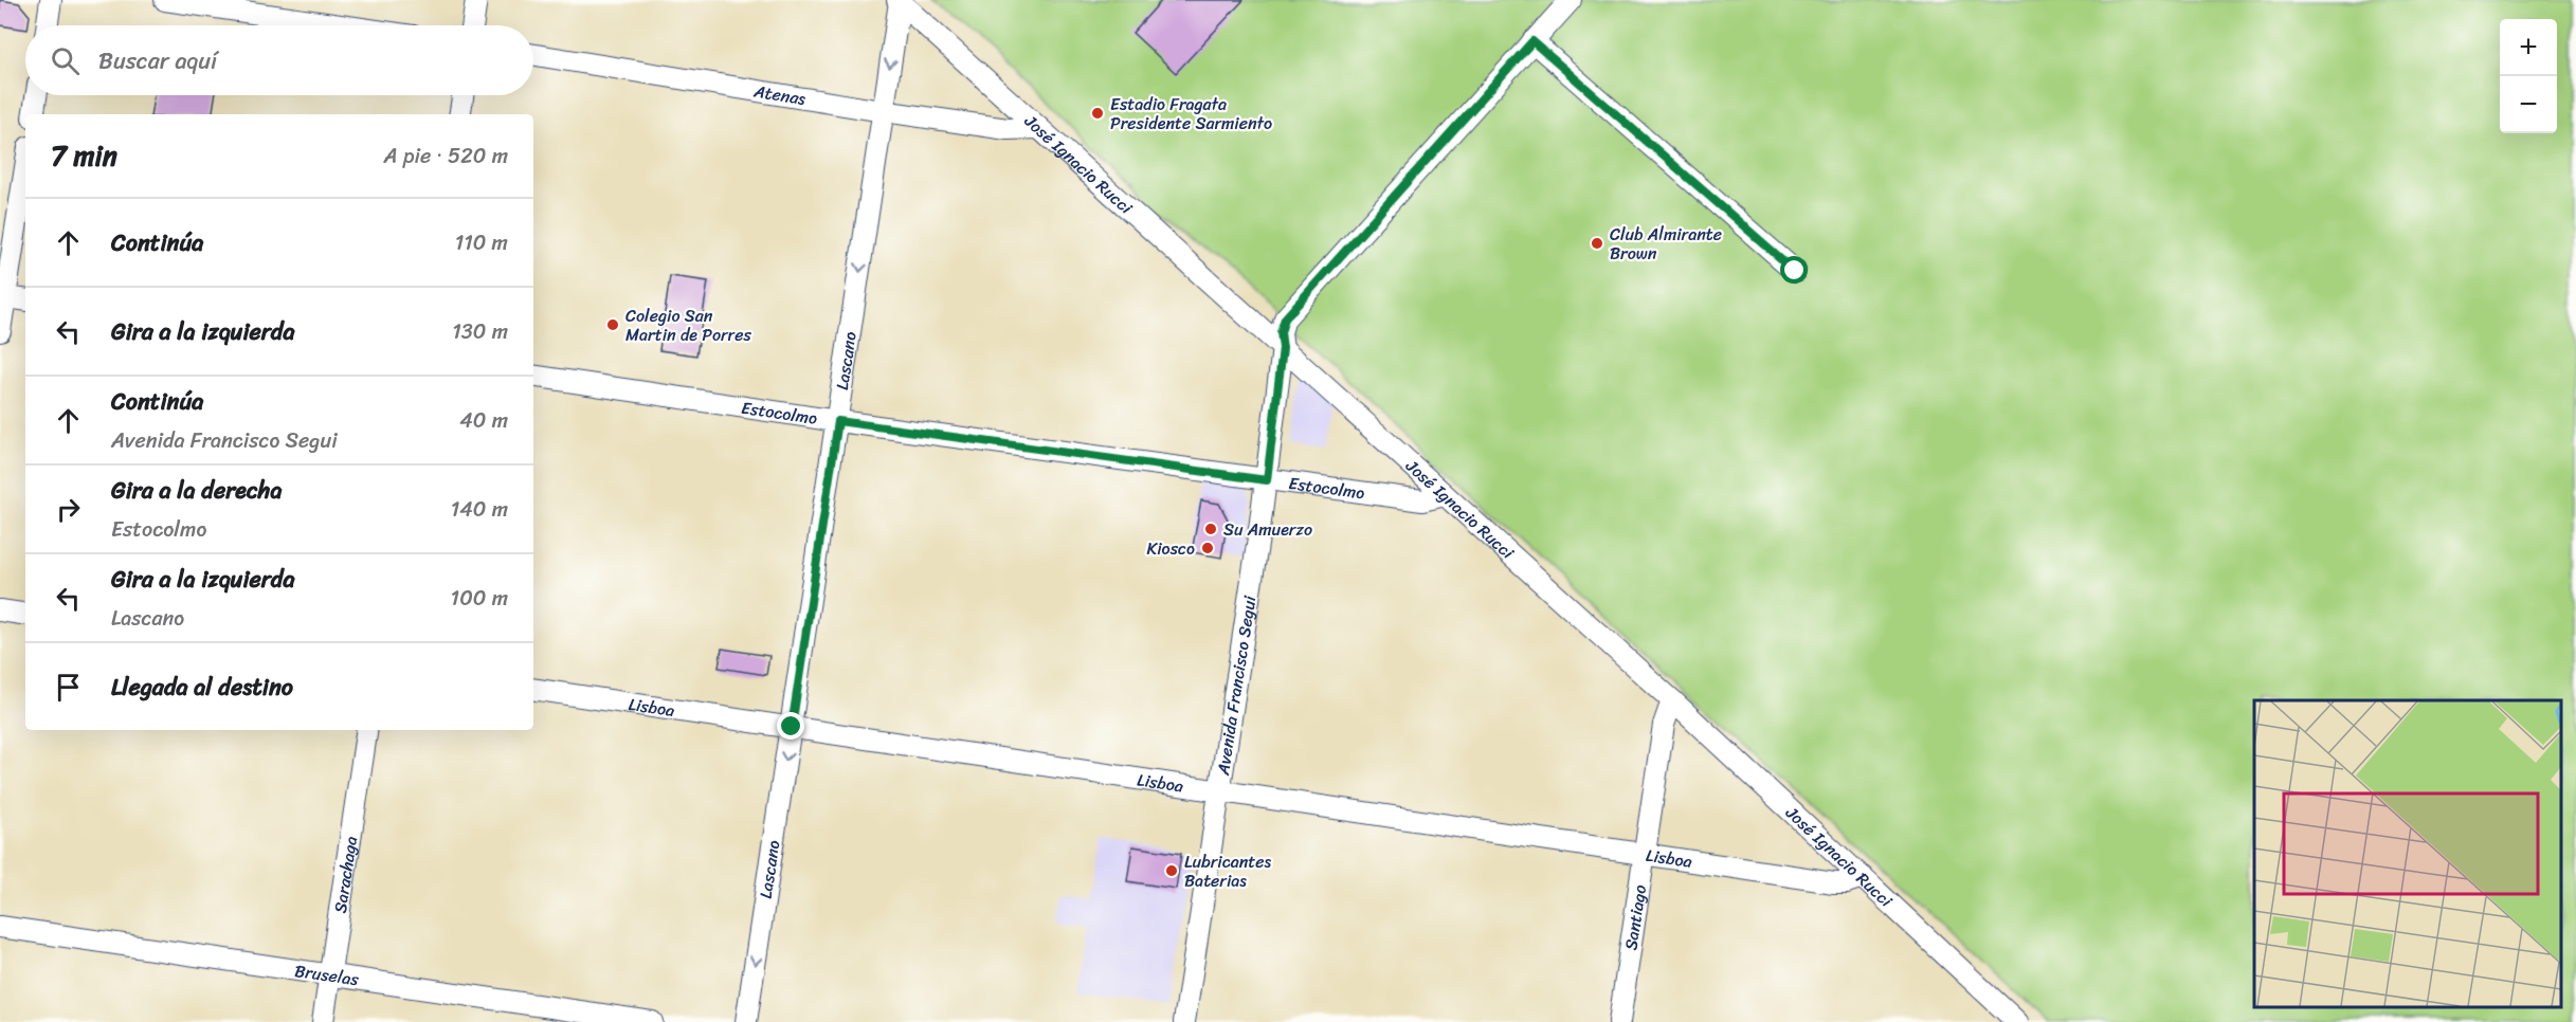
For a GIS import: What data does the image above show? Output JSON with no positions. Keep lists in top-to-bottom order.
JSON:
{
  "streets": {
    "street": [
      "Atenas",
      "José Ignacio Rucci",
      "Lascano",
      "Estocolmo",
      "Avenida Francisco Segui",
      "Lisboa",
      "Sarachaga",
      "Santiago",
      "Bruselas"
    ]
  },
  "crossings": [
    ["Atenas", "José Ignacio Rucci"],
    ["Atenas", "Lascano"],
    ["José Ignacio Rucci", "Lascano"],
    ["José Ignacio Rucci", "Estocolmo"],
    ["José Ignacio Rucci", "Avenida Francisco Segui"],
    ["José Ignacio Rucci", "Lisboa"],
    ["José Ignacio Rucci", "Santiago"],
    ["Lascano", "Estocolmo"],
    ["Lascano", "Lisboa"],
    ["Estocolmo", "Avenida Francisco Segui"],
    ["Avenida Francisco Segui", "Lisboa"],
    ["Lisboa", "Santiago"],
    ["Sarachaga", "Bruselas"]
  ],
  "one_way": ["Lascano"],
  "places": [
    "Estadio Fragata Presidente Sarmiento",
    "Club Almirante Brown",
    "Colegio San Martin de Porres",
    "Su Amuerzo",
    "Kiosco",
    "Lubricantes Baterias"
  ],
  "page": {
    "map_buttons": ["+", "−"],
    "search": "Buscar aquí",
    "heading": ["7 min", "A pie · 520 m"],
    "list": [
      ["Continúa", "110 m"],
      ["Gira a la izquierda", "130 m"],
      ["Continúa", "Avenida Francisco Segui", "40 m"],
      ["Gira a la derecha", "Estocolmo", "140 m"],
      ["Gira a la izquierda", "Lascano", "100 m"],
      "Llegada al destino"
    ]
  }
}
